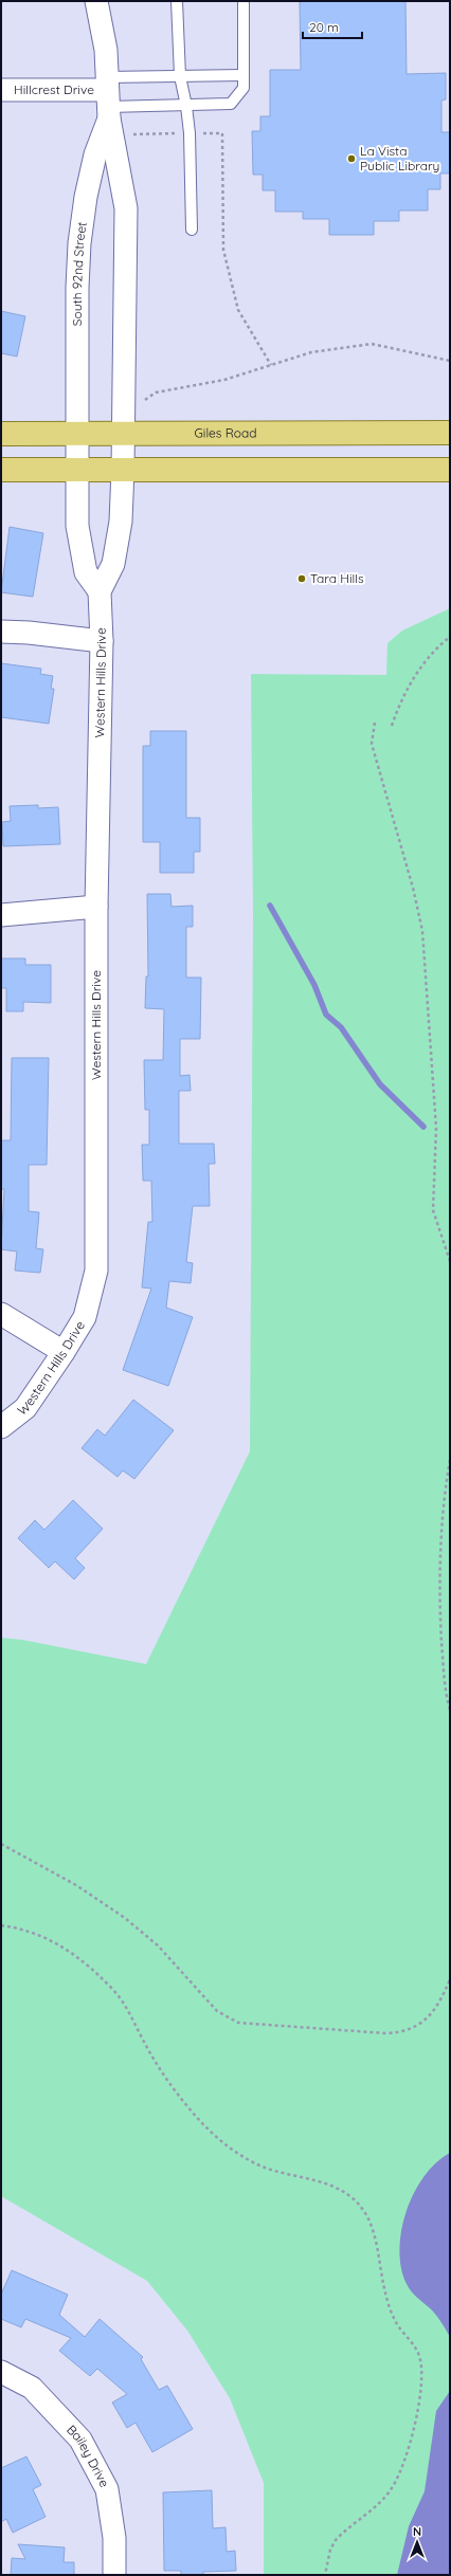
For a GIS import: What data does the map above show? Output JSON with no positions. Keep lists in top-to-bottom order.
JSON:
{
  "streets": {
    "main road": ["Giles Road"],
    "street": [
      "Hillcrest Drive",
      "South 92nd Street",
      "Western Hills Drive",
      "Bailey Drive"
    ]
  },
  "crossings": [
    ["Hillcrest Drive", "South 92nd Street"],
    ["South 92nd Street", "Giles Road"],
    ["South 92nd Street", "Western Hills Drive"],
    ["Giles Road", "Western Hills Drive"]
  ],
  "places": ["La Vista Public Library", "Tara Hills"],
  "scale_bar": "20 m",
  "north": "top"
}
